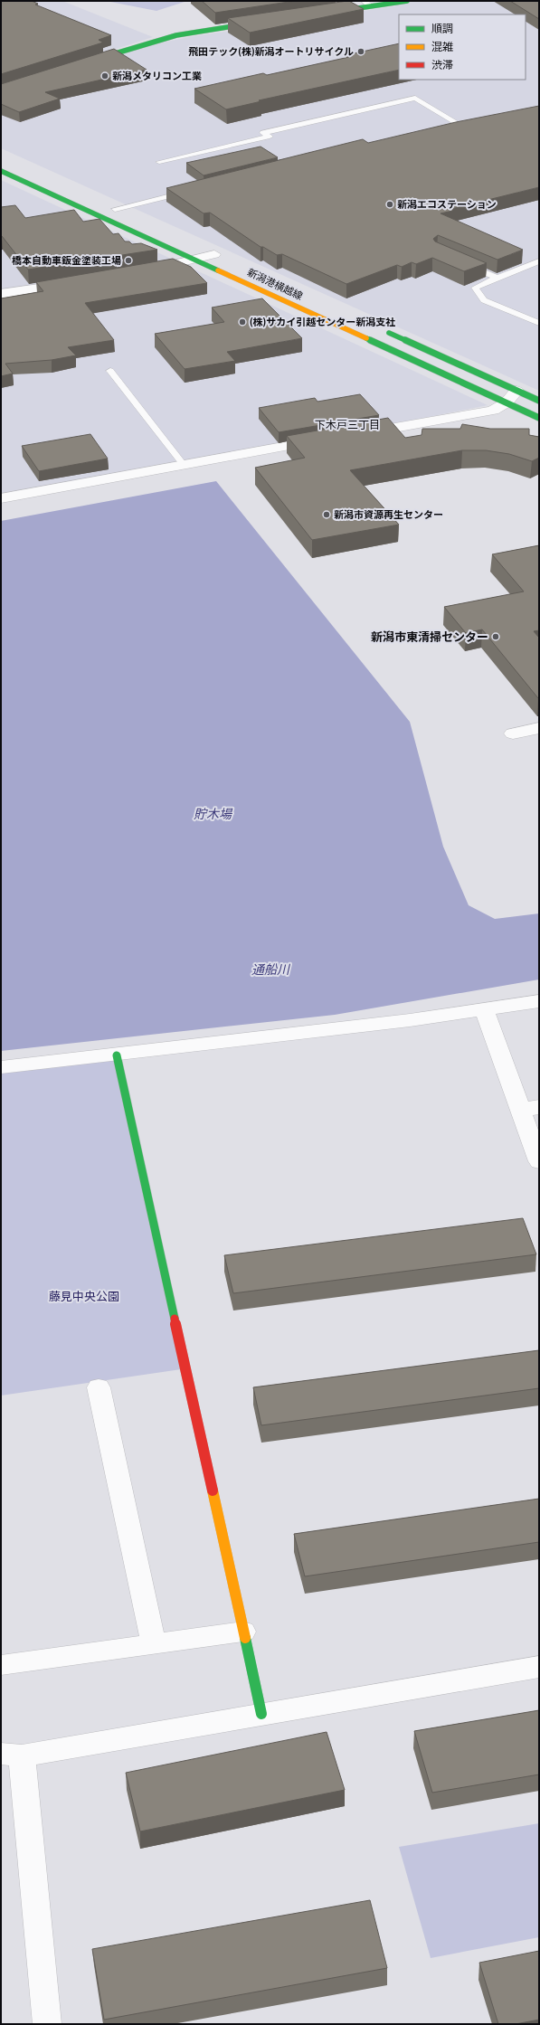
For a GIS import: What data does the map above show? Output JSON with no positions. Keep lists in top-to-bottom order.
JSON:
{
  "streets": {
    "main road": ["新潟港横越線"]
  },
  "districts": ["下木戸三丁目"],
  "water": ["貯木場", "通船川"],
  "parks": ["藤見中央公園"],
  "places": [
    "飛田テック(株)新潟オートリサイクル",
    "新潟メタリコン工業",
    "新潟エコステーション",
    "橋本自動車鈑金塗装工場",
    "(株)サカイ引越センター新潟支社",
    "新潟市資源再生センター",
    "新潟市東清掃センター"
  ],
  "legend": ["順調", "混雑", "渋滞"]
}
